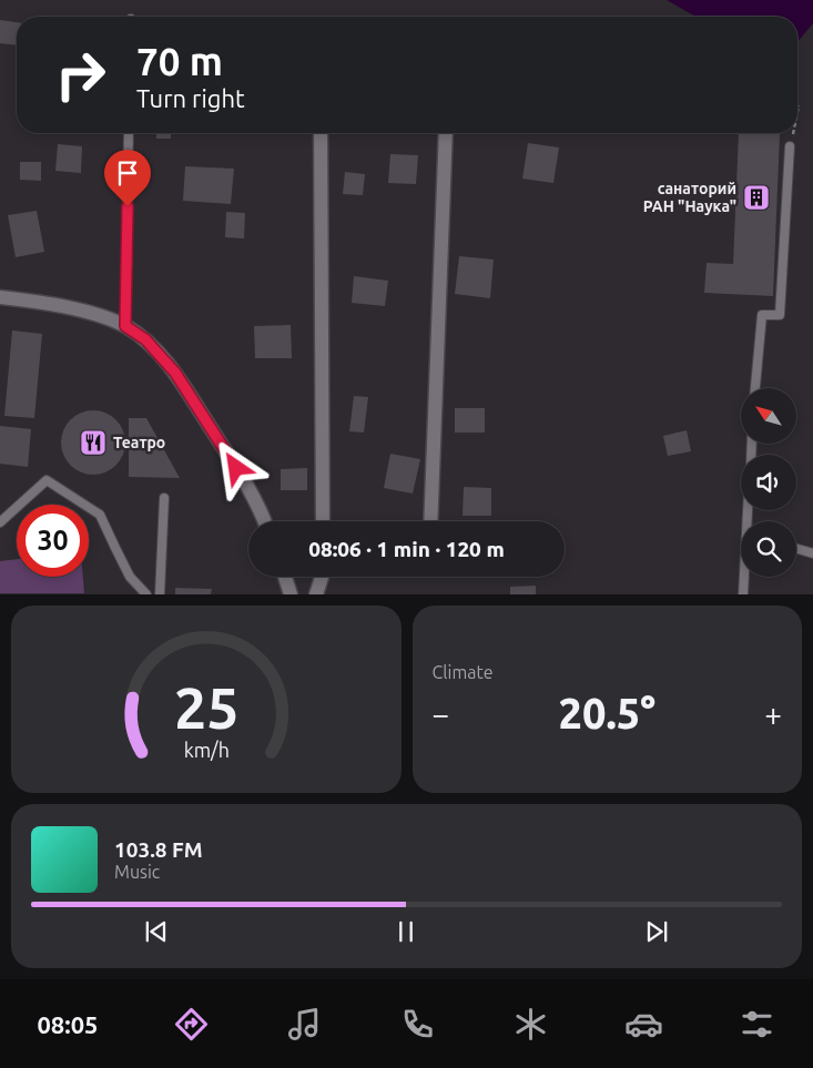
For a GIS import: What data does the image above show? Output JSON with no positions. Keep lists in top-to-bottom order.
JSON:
{
  "places": {
    "building": ["санаторий РАН \"Наука\""],
    "restaurant": ["Театро"]
  },
  "north": "top left",
  "page": {
    "turn": ["70 m", "Turn right"],
    "limit": "30",
    "trip": "08:06 · 1 min · 120 m",
    "tile": "Climate",
    "heat": ["−", "20.5°", "+"],
    "song": ["103.8 FM", "Music"],
    "tabs": "08:05",
    "gauge": ["25", "km/h"]
  }
}
